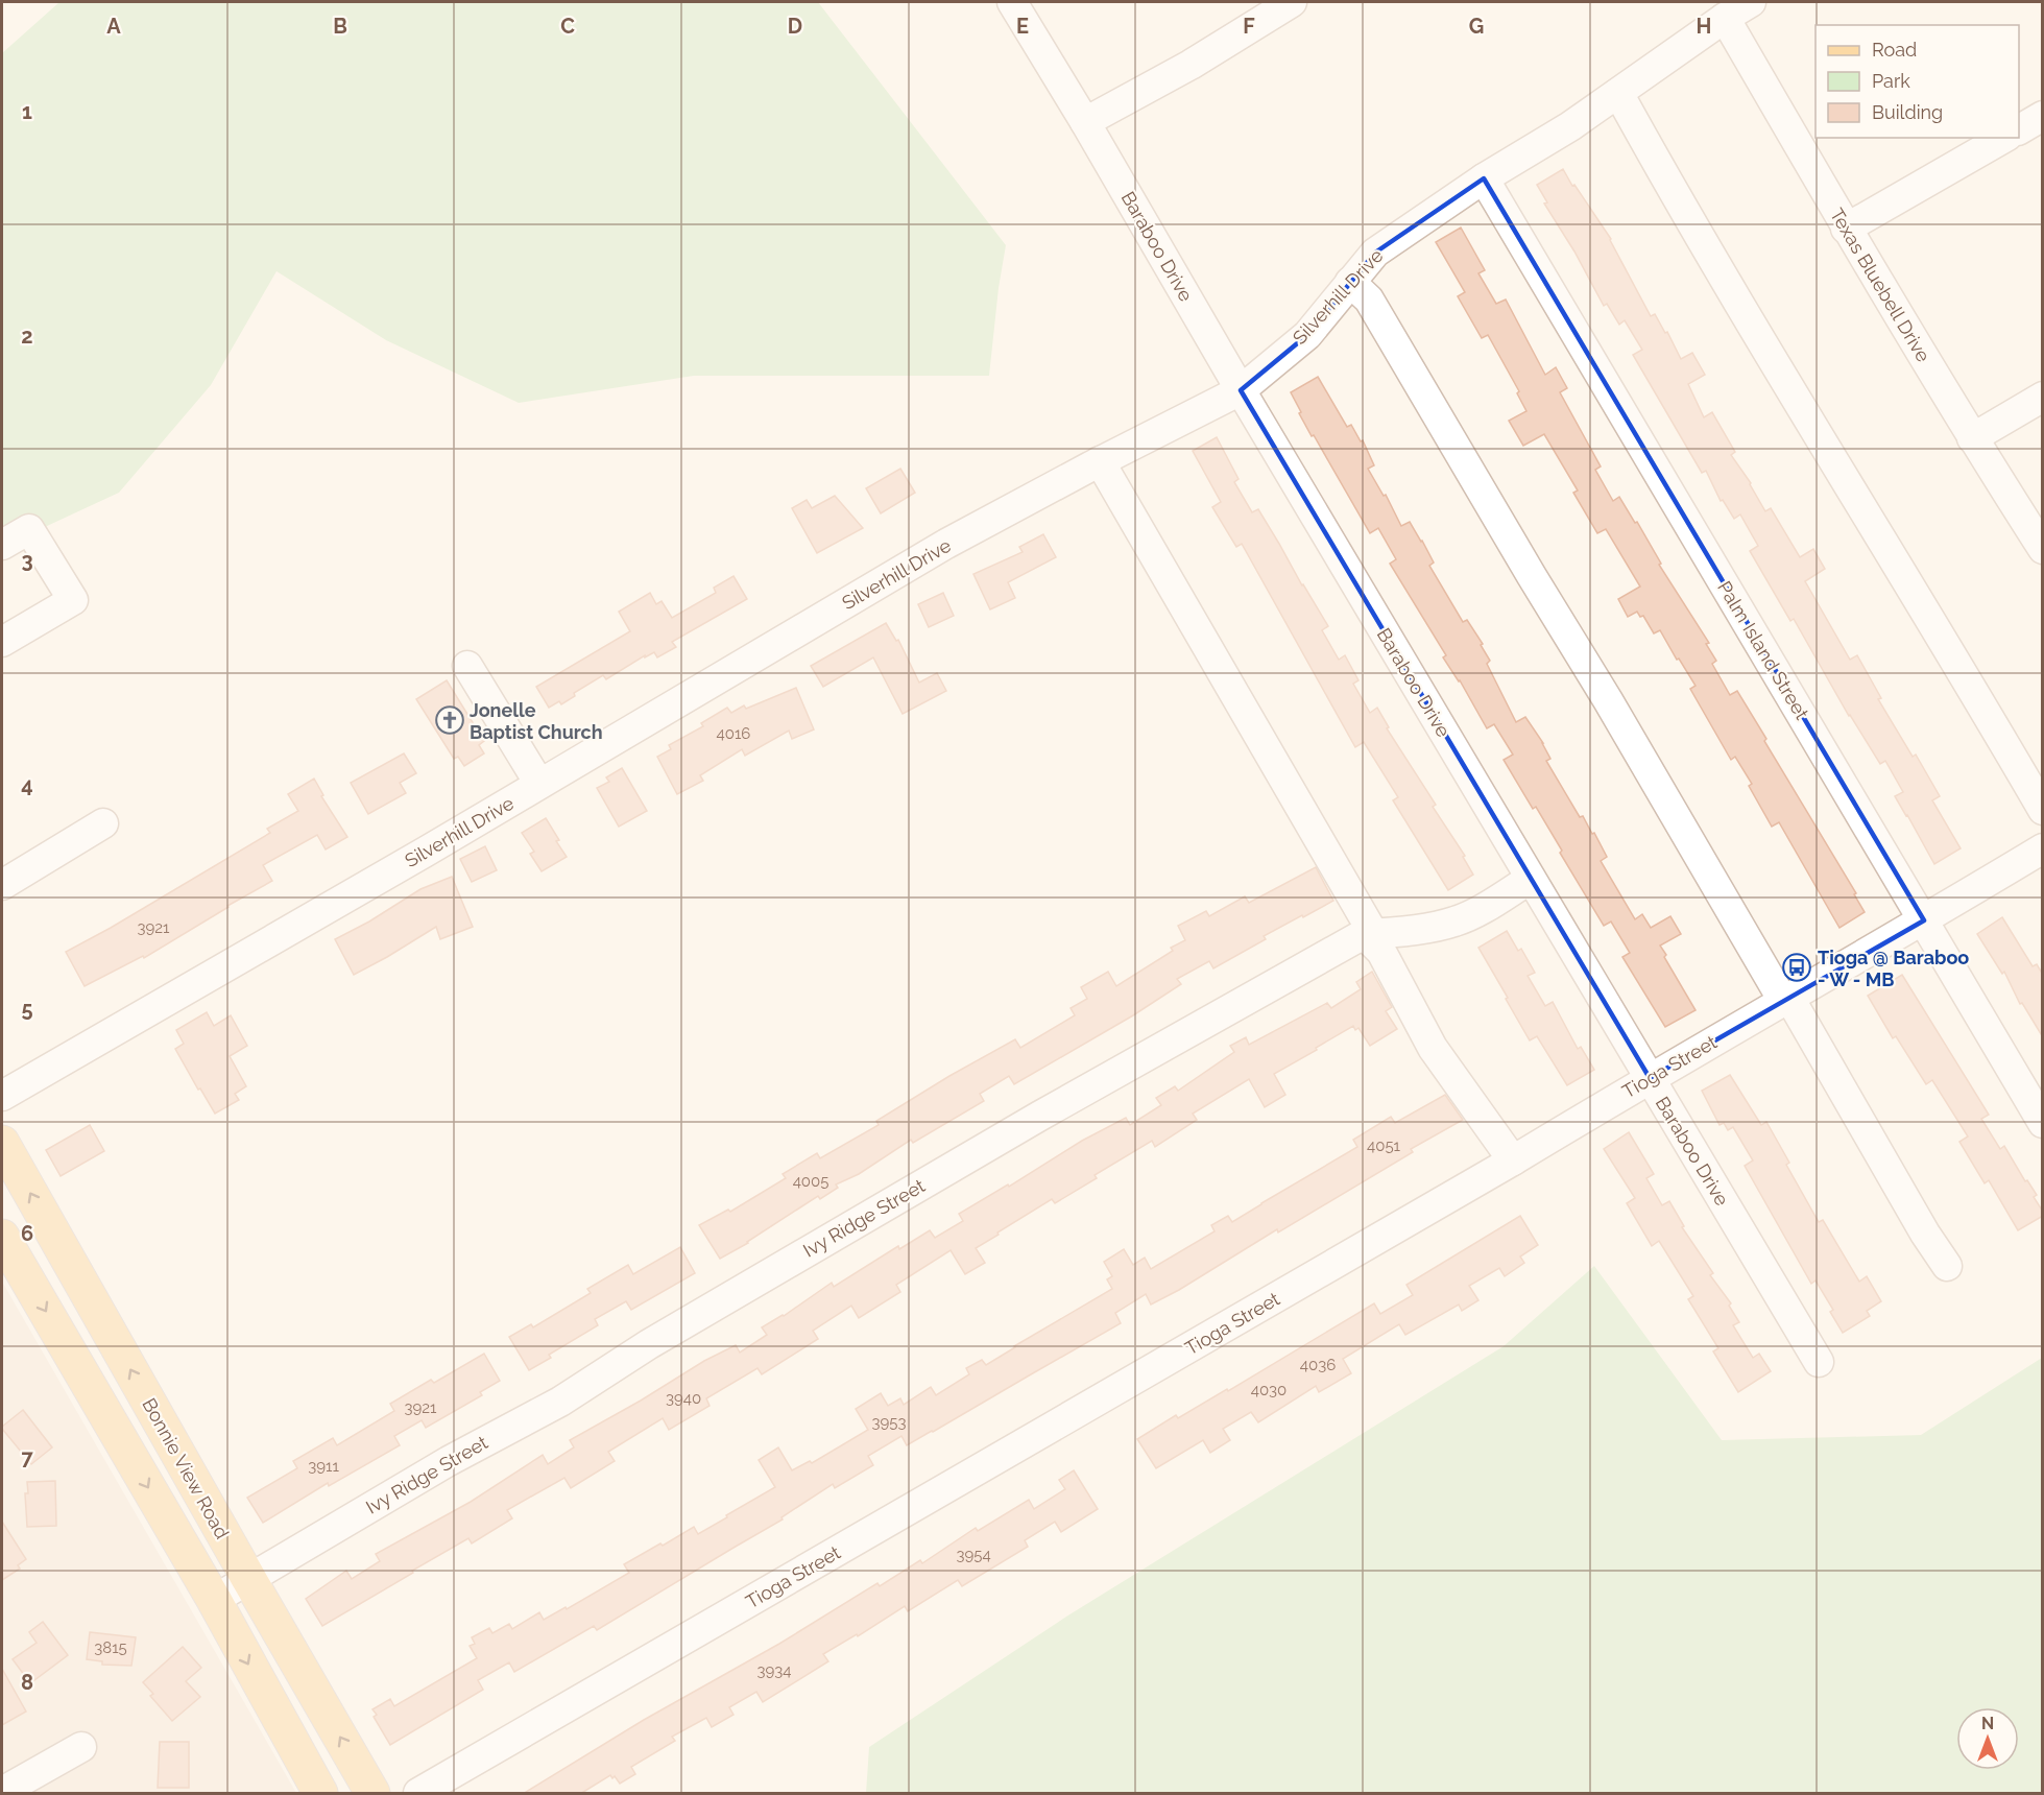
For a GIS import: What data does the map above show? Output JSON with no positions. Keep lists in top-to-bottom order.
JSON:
{
  "streets": {
    "main road": ["Bonnie View Road"],
    "street": [
      "Baraboo Drive",
      "Texas Bluebell Drive",
      "Silverhill Drive",
      "Palm Island Street",
      "Tioga Street",
      "Ivy Ridge Street"
    ]
  },
  "crossings": [
    ["Baraboo Drive", "Silverhill Drive"],
    ["Baraboo Drive", "Tioga Street"],
    ["Baraboo Drive", "Ivy Ridge Street"],
    ["Texas Bluebell Drive", "Silverhill Drive"],
    ["Silverhill Drive", "Palm Island Street"],
    ["Palm Island Street", "Tioga Street"],
    ["Ivy Ridge Street", "Bonnie View Road"]
  ],
  "places": {
    "church": ["Jonelle Baptist Church"],
    "bus stop": ["Tioga @ Baraboo - W - MB"]
  },
  "house_numbers": [
    "4016",
    "3921",
    "4051",
    "4005",
    "4036",
    "4030",
    "3940",
    "3921",
    "3953",
    "3911",
    "3954",
    "3815",
    "3934"
  ],
  "legend": ["Road", "Park", "Building"],
  "north": "top",
  "grid": {
    "columns": [
      "A",
      "B",
      "C",
      "D",
      "E",
      "F",
      "G",
      "H"
    ],
    "rows": [
      "1",
      "2",
      "3",
      "4",
      "5",
      "6",
      "7",
      "8"
    ]
  }
}
